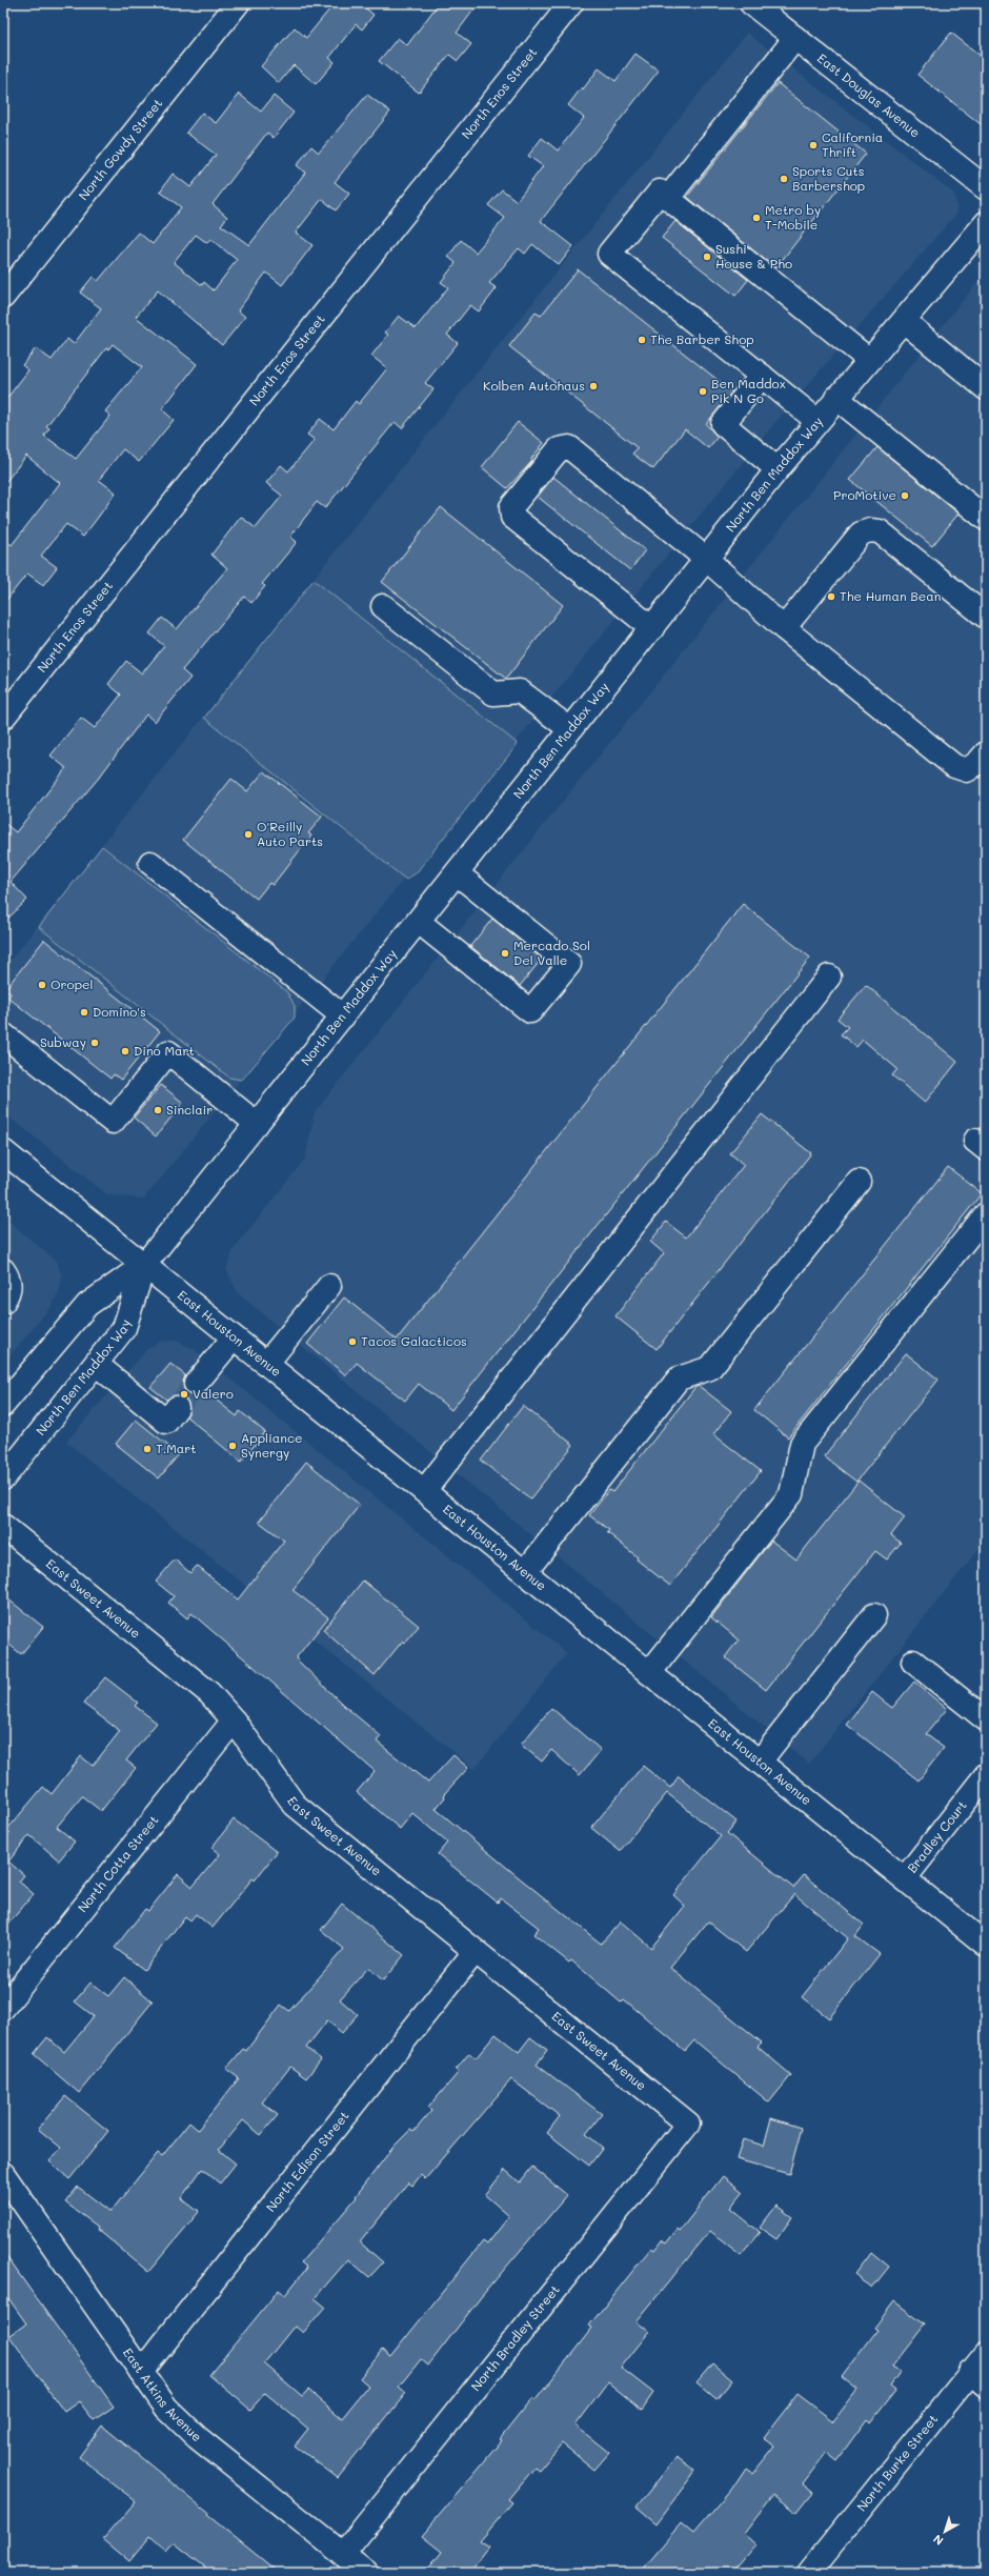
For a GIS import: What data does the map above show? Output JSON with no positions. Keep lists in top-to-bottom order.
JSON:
{
  "streets": {
    "street": [
      "North Enos Street",
      "East Douglas Avenue",
      "North Gowdy Street",
      "North Ben Maddox Way",
      "East Houston Avenue",
      "East Sweet Avenue",
      "Bradley Court",
      "North Cotta Street",
      "North Edison Street",
      "North Bradley Street",
      "East Atkins Avenue",
      "North Burke Street"
    ]
  },
  "crossings": [
    ["North Ben Maddox Way", "East Houston Avenue"],
    ["East Houston Avenue", "Bradley Court"],
    ["East Sweet Avenue", "North Cotta Street"],
    ["East Sweet Avenue", "North Edison Street"],
    ["East Sweet Avenue", "North Bradley Street"],
    ["North Edison Street", "East Atkins Avenue"],
    ["North Bradley Street", "East Atkins Avenue"]
  ],
  "places": [
    "California Thrift",
    "Sports Cuts Barbershop",
    "Metro by T-Mobile",
    "Sushi House & Pho",
    "The Barber Shop",
    "Kolben Autohaus",
    "Ben Maddox Pik N Go",
    "ProMotive",
    "The Human Bean",
    "O'Reilly Auto Parts",
    "Mercado Sol Del Valle",
    "Oropel",
    "Domino's",
    "Subway",
    "Dino Mart",
    "Sinclair",
    "Tacos Galacticos",
    "Valero",
    "Appliance Synergy",
    "T.Mart"
  ],
  "north": "bottom left"
}
